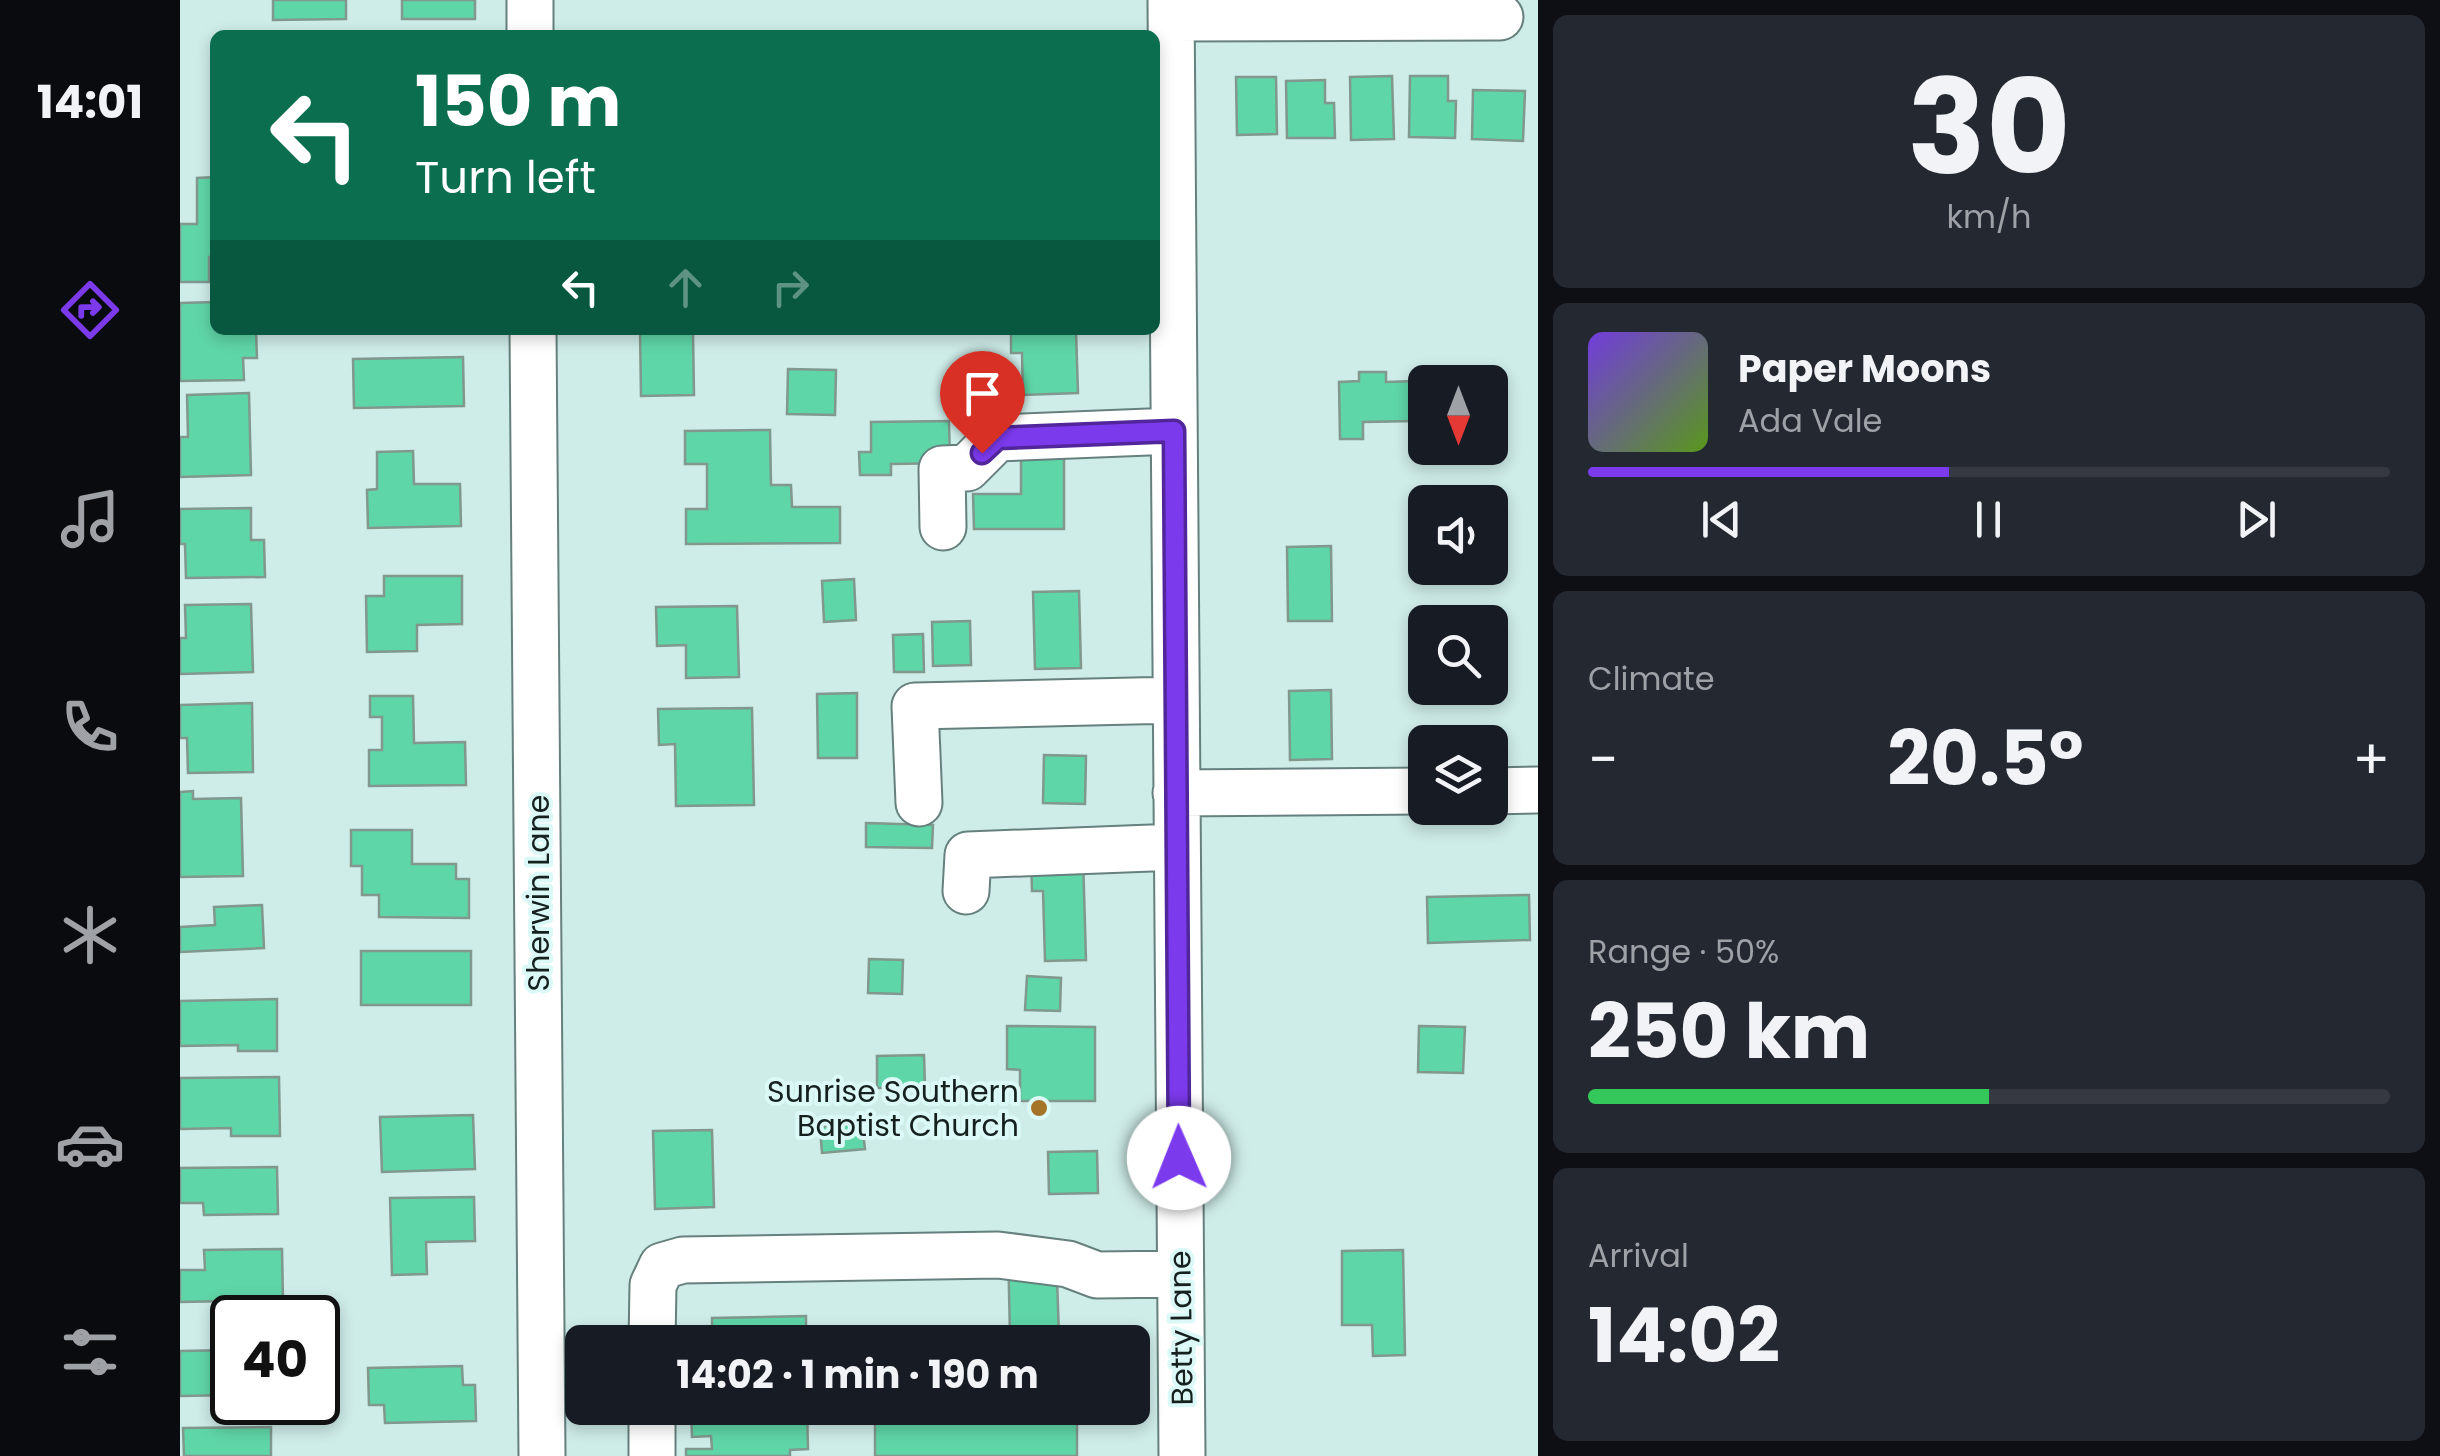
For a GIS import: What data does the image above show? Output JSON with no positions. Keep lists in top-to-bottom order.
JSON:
{
  "streets": {
    "street": ["Sherwin Lane", "Betty Lane"]
  },
  "places": ["Sunrise Southern Baptist Church"],
  "north": "bottom",
  "page": {
    "tabs": "14:01",
    "tile": [
      ["30", "km/h"],
      "Climate",
      ["Range · 50%", "250 km"],
      ["Arrival", "14:02"]
    ],
    "turn": ["150 m", "Turn left"],
    "song": ["Paper Moons", "Ada Vale"],
    "heat": ["−", "20.5°", "+"],
    "limit": "40",
    "trip": "14:02 · 1 min · 190 m"
  }
}
